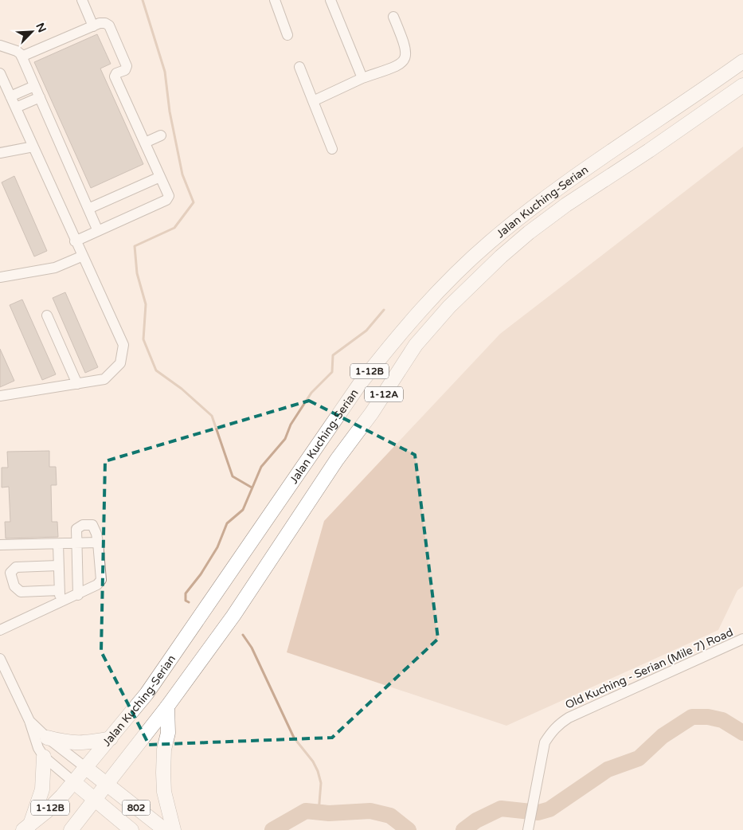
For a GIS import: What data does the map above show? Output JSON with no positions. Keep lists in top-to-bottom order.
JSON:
{
  "streets": {
    "highway": [
      "Jalan Kuching-Serian",
      "1-12B",
      "1-12A",
      "802"
    ],
    "street": ["Old Kuching - Serian (Mile 7) Road"]
  },
  "crossings": [
    ["Jalan Kuching-Serian", "802"]
  ],
  "north": "top right"
}
